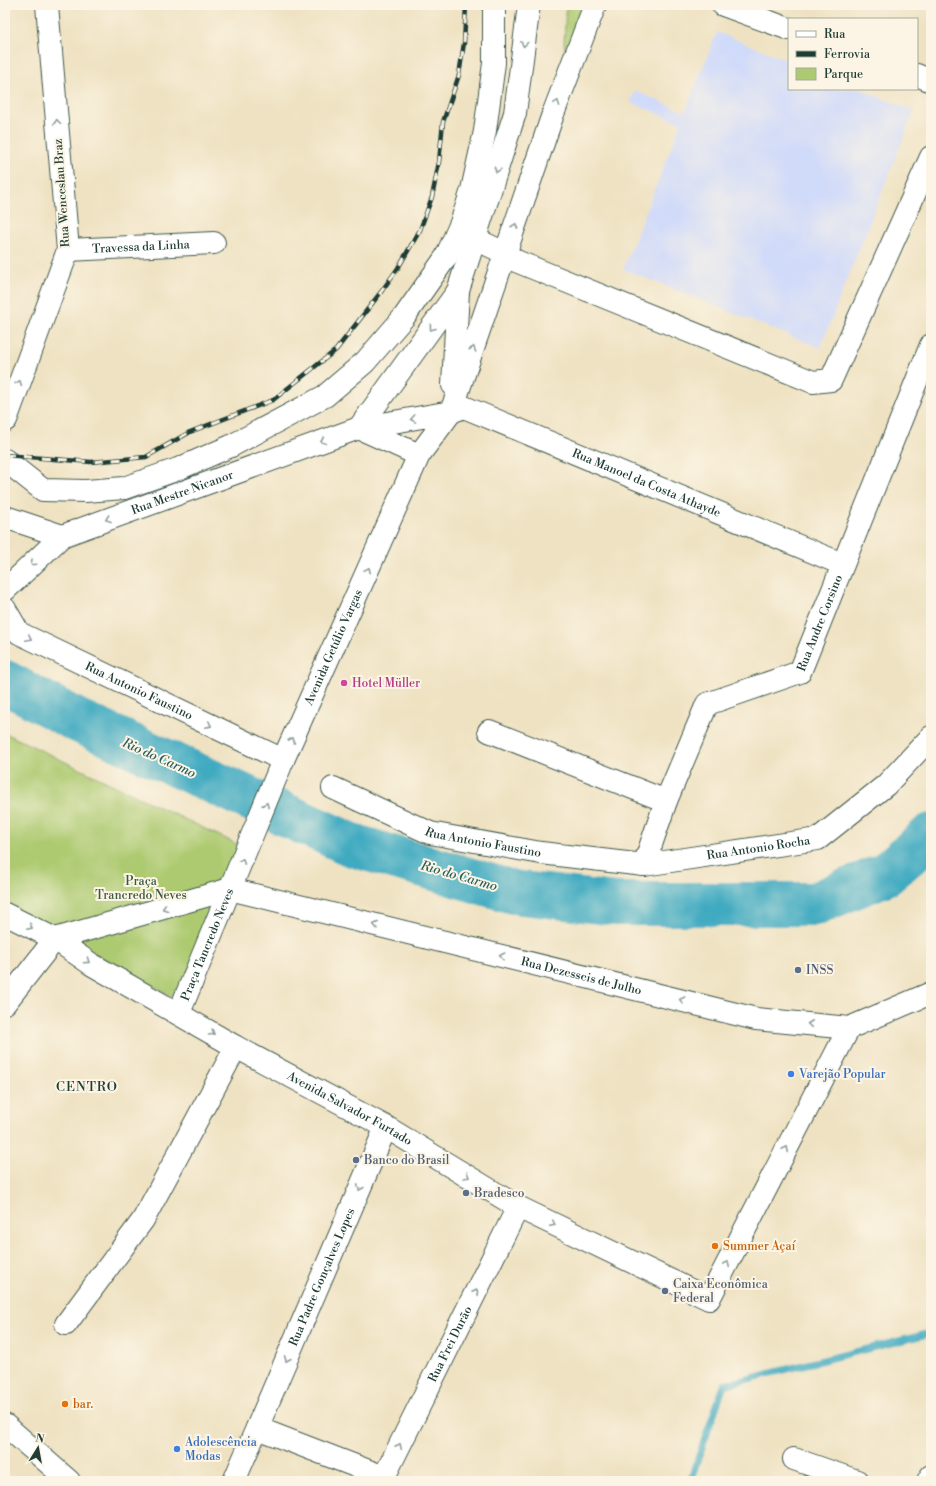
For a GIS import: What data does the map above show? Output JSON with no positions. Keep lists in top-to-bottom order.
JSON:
{
  "streets": {
    "street": [
      "Rua Wenceslau Braz",
      "Travessa da Linha",
      "Rua Manoel da Costa Athayde",
      "Rua Mestre Nicanor",
      "Rua Andre Corsino",
      "Avenida Getúlio Vargas",
      "Rua Antonio Faustino",
      "Rua Antonio Rocha",
      "Praça Tancredo Neves",
      "Rua Dezesseis de Julho",
      "Avenida Salvador Furtado",
      "Rua Padre Gonçalves Lopes",
      "Rua Frei Durão"
    ]
  },
  "crossings": [
    ["Rua Wenceslau Braz", "Travessa da Linha"],
    ["Rua Manoel da Costa Athayde", "Rua Mestre Nicanor"],
    ["Rua Manoel da Costa Athayde", "Rua Andre Corsino"],
    ["Rua Manoel da Costa Athayde", "Avenida Getúlio Vargas"],
    ["Rua Andre Corsino", "Rua Antonio Faustino"],
    ["Rua Andre Corsino", "Rua Antonio Rocha"],
    ["Avenida Getúlio Vargas", "Rua Antonio Faustino"],
    ["Avenida Getúlio Vargas", "Praça Tancredo Neves"],
    ["Avenida Getúlio Vargas", "Rua Dezesseis de Julho"],
    ["Rua Antonio Faustino", "Rua Antonio Rocha"],
    ["Praça Tancredo Neves", "Rua Dezesseis de Julho"],
    ["Praça Tancredo Neves", "Avenida Salvador Furtado"],
    ["Rua Dezesseis de Julho", "Avenida Salvador Furtado"],
    ["Avenida Salvador Furtado", "Rua Padre Gonçalves Lopes"],
    ["Avenida Salvador Furtado", "Rua Frei Durão"]
  ],
  "one_way": [
    "Rua Wenceslau Braz",
    "Rua Mestre Nicanor",
    "Rua Antonio Faustino",
    "Rua Dezesseis de Julho",
    "Rua Frei Durão"
  ],
  "districts": ["CENTRO"],
  "water": ["Rio do Carmo"],
  "parks": ["Praça Trancredo Neves"],
  "places": [
    "Hotel Müller",
    "INSS",
    "Varejão Popular",
    "Banco do Brasil",
    "Bradesco",
    "Summer Açaí",
    "Caixa Econômica Federal",
    "bar.",
    "Adolescência Modas"
  ],
  "legend": ["Rua", "Ferrovia", "Parque"],
  "north": "top"
}
